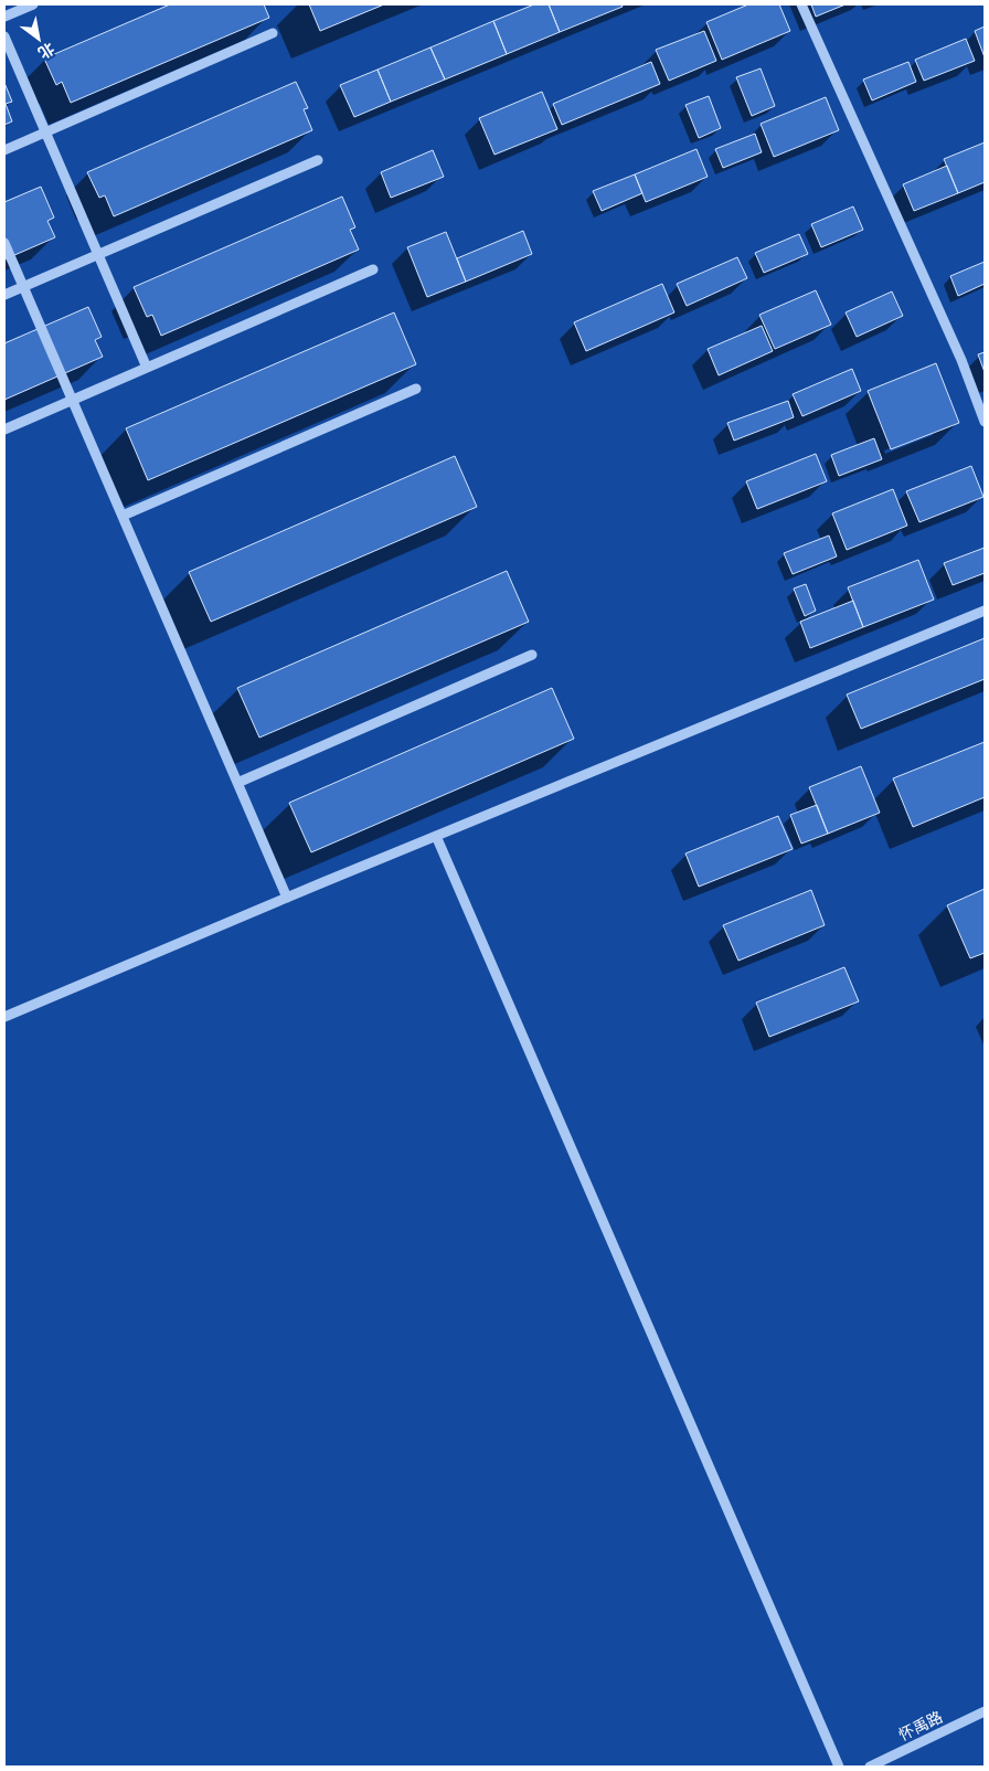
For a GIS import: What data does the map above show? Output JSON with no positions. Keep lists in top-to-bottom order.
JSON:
{
  "streets": {
    "street": ["怀禹路"]
  },
  "north": "bottom right"
}
